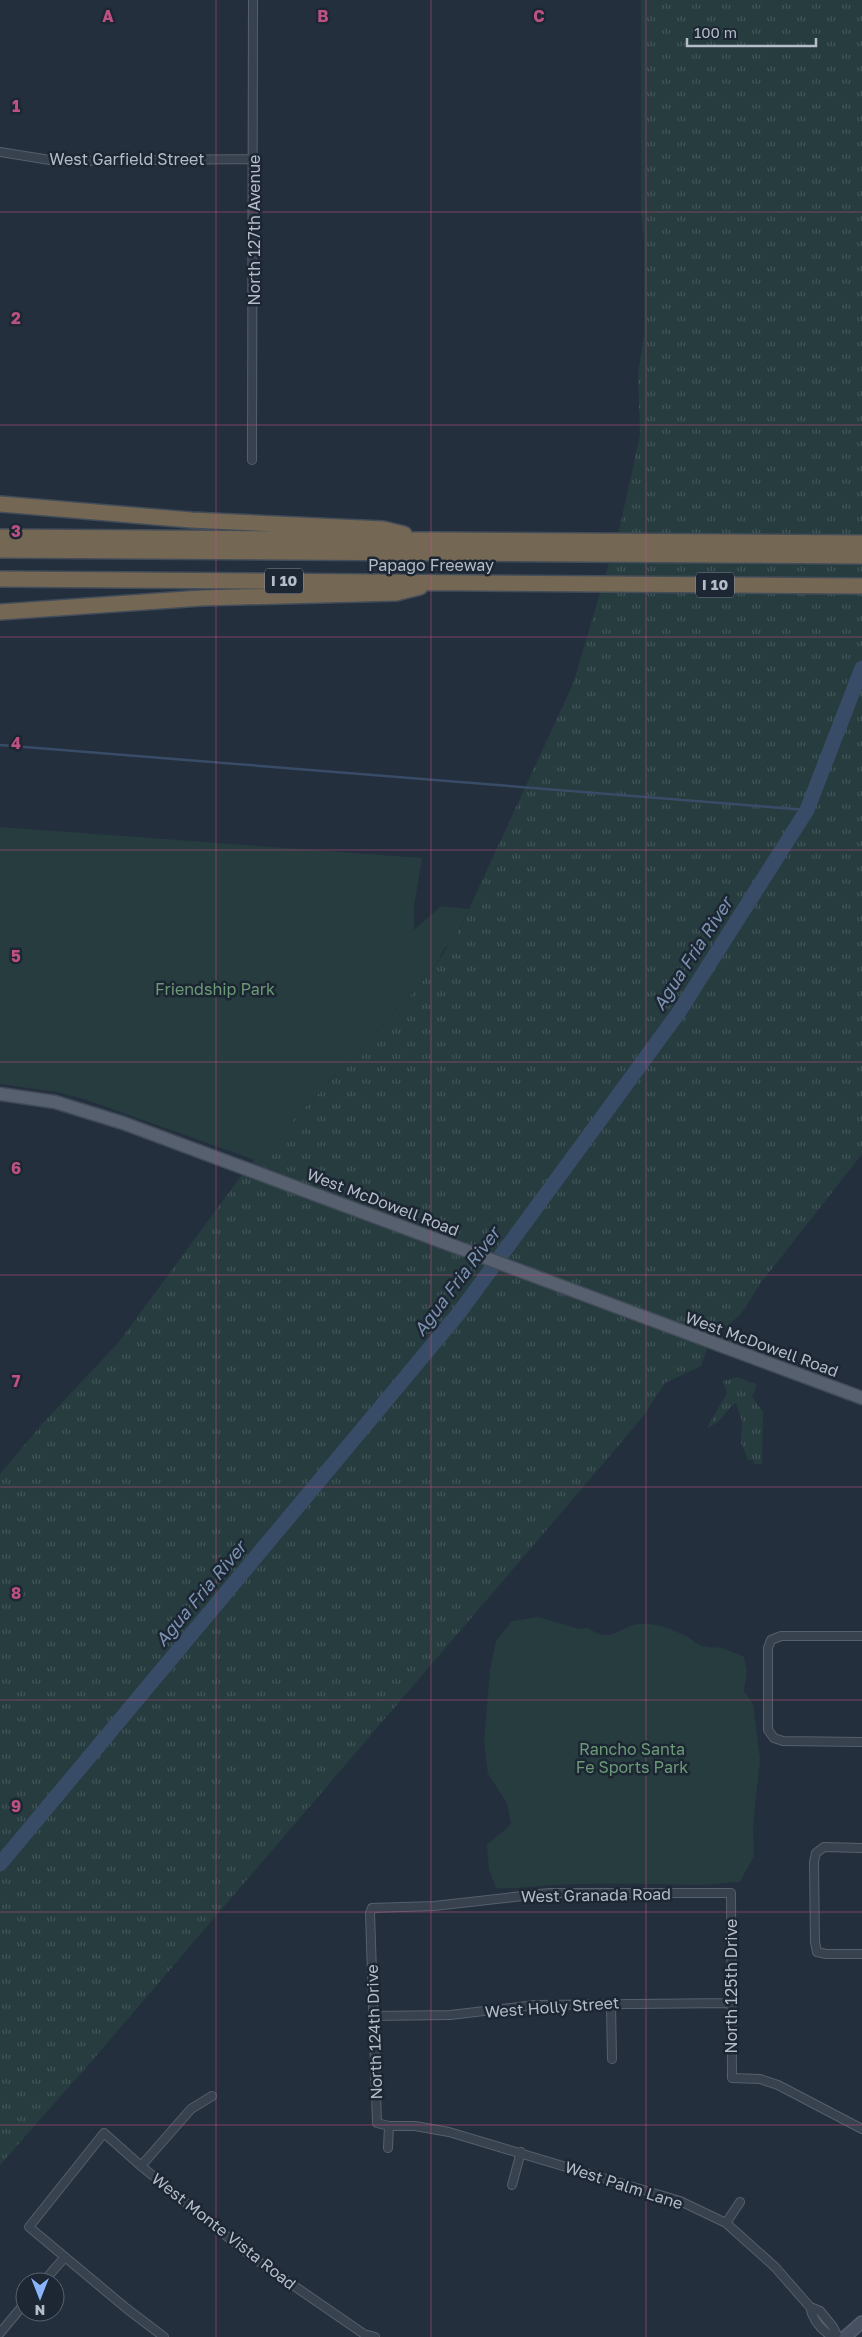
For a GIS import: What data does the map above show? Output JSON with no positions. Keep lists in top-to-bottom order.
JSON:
{
  "streets": {
    "highway": ["Papago Freeway", "I 10"],
    "main road": ["West McDowell Road"],
    "street": [
      "West Garfield Street",
      "North 127th Avenue",
      "West Granada Road",
      "North 125th Drive",
      "West Holly Street",
      "North 124th Drive",
      "West Palm Lane",
      "West Monte Vista Road"
    ]
  },
  "crossings": [
    ["West Garfield Street", "North 127th Avenue"],
    ["West Granada Road", "North 125th Drive"],
    ["West Granada Road", "North 124th Drive"],
    ["North 125th Drive", "West Holly Street"],
    ["West Holly Street", "North 124th Drive"],
    ["North 124th Drive", "West Palm Lane"]
  ],
  "water": ["Agua Fria River"],
  "parks": ["Friendship Park", "Rancho Santa Fe Sports Park"],
  "scale_bar": "100 m",
  "north": "bottom",
  "grid": {
    "columns": ["A", "B", "C"],
    "rows": [
      "1",
      "2",
      "3",
      "4",
      "5",
      "6",
      "7",
      "8",
      "9"
    ]
  }
}
